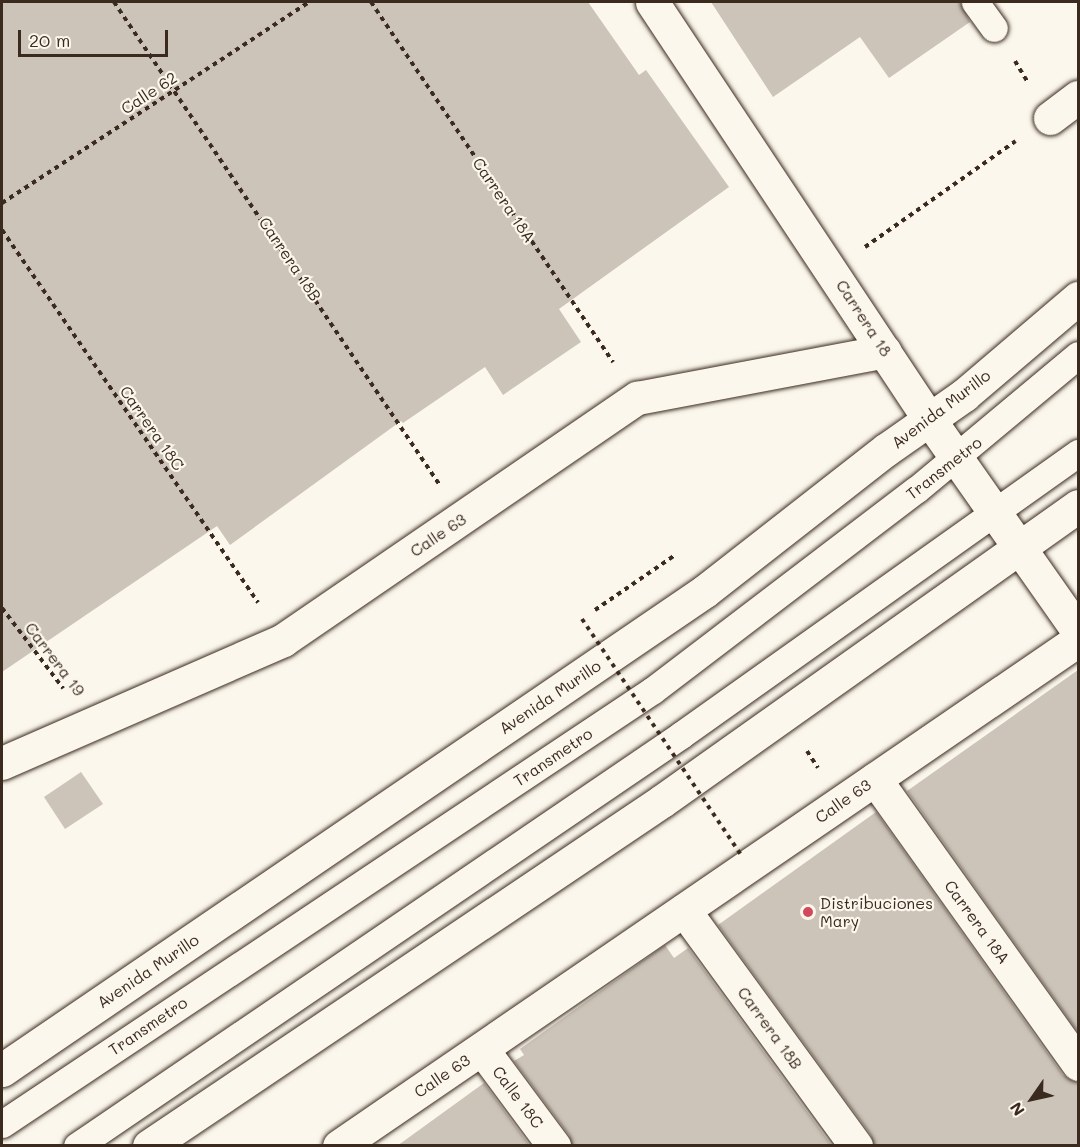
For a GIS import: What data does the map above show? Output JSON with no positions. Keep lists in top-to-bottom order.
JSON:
{
  "streets": {
    "street": [
      "Carrera 18A",
      "Carrera 18B",
      "Carrera 18",
      "Avenida Murillo",
      "Calle 63",
      "Calle 18C"
    ],
    "lane": ["Transmetro"],
    "path": ["Calle 62", "Carrera 18C", "Carrera 19"]
  },
  "crossings": [
    ["Calle 62", "Carrera 18B"],
    ["Carrera 18A", "Calle 63"],
    ["Carrera 18B", "Calle 63"],
    ["Carrera 18", "Avenida Murillo"],
    ["Carrera 18", "Transmetro"],
    ["Carrera 18", "Calle 63"],
    ["Carrera 18C", "Calle 63"],
    ["Calle 63", "Carrera 19"],
    ["Calle 63", "Calle 18C"]
  ],
  "places": ["Distribuciones Mary"],
  "scale_bar": "20 m",
  "north": "bottom left"
}
